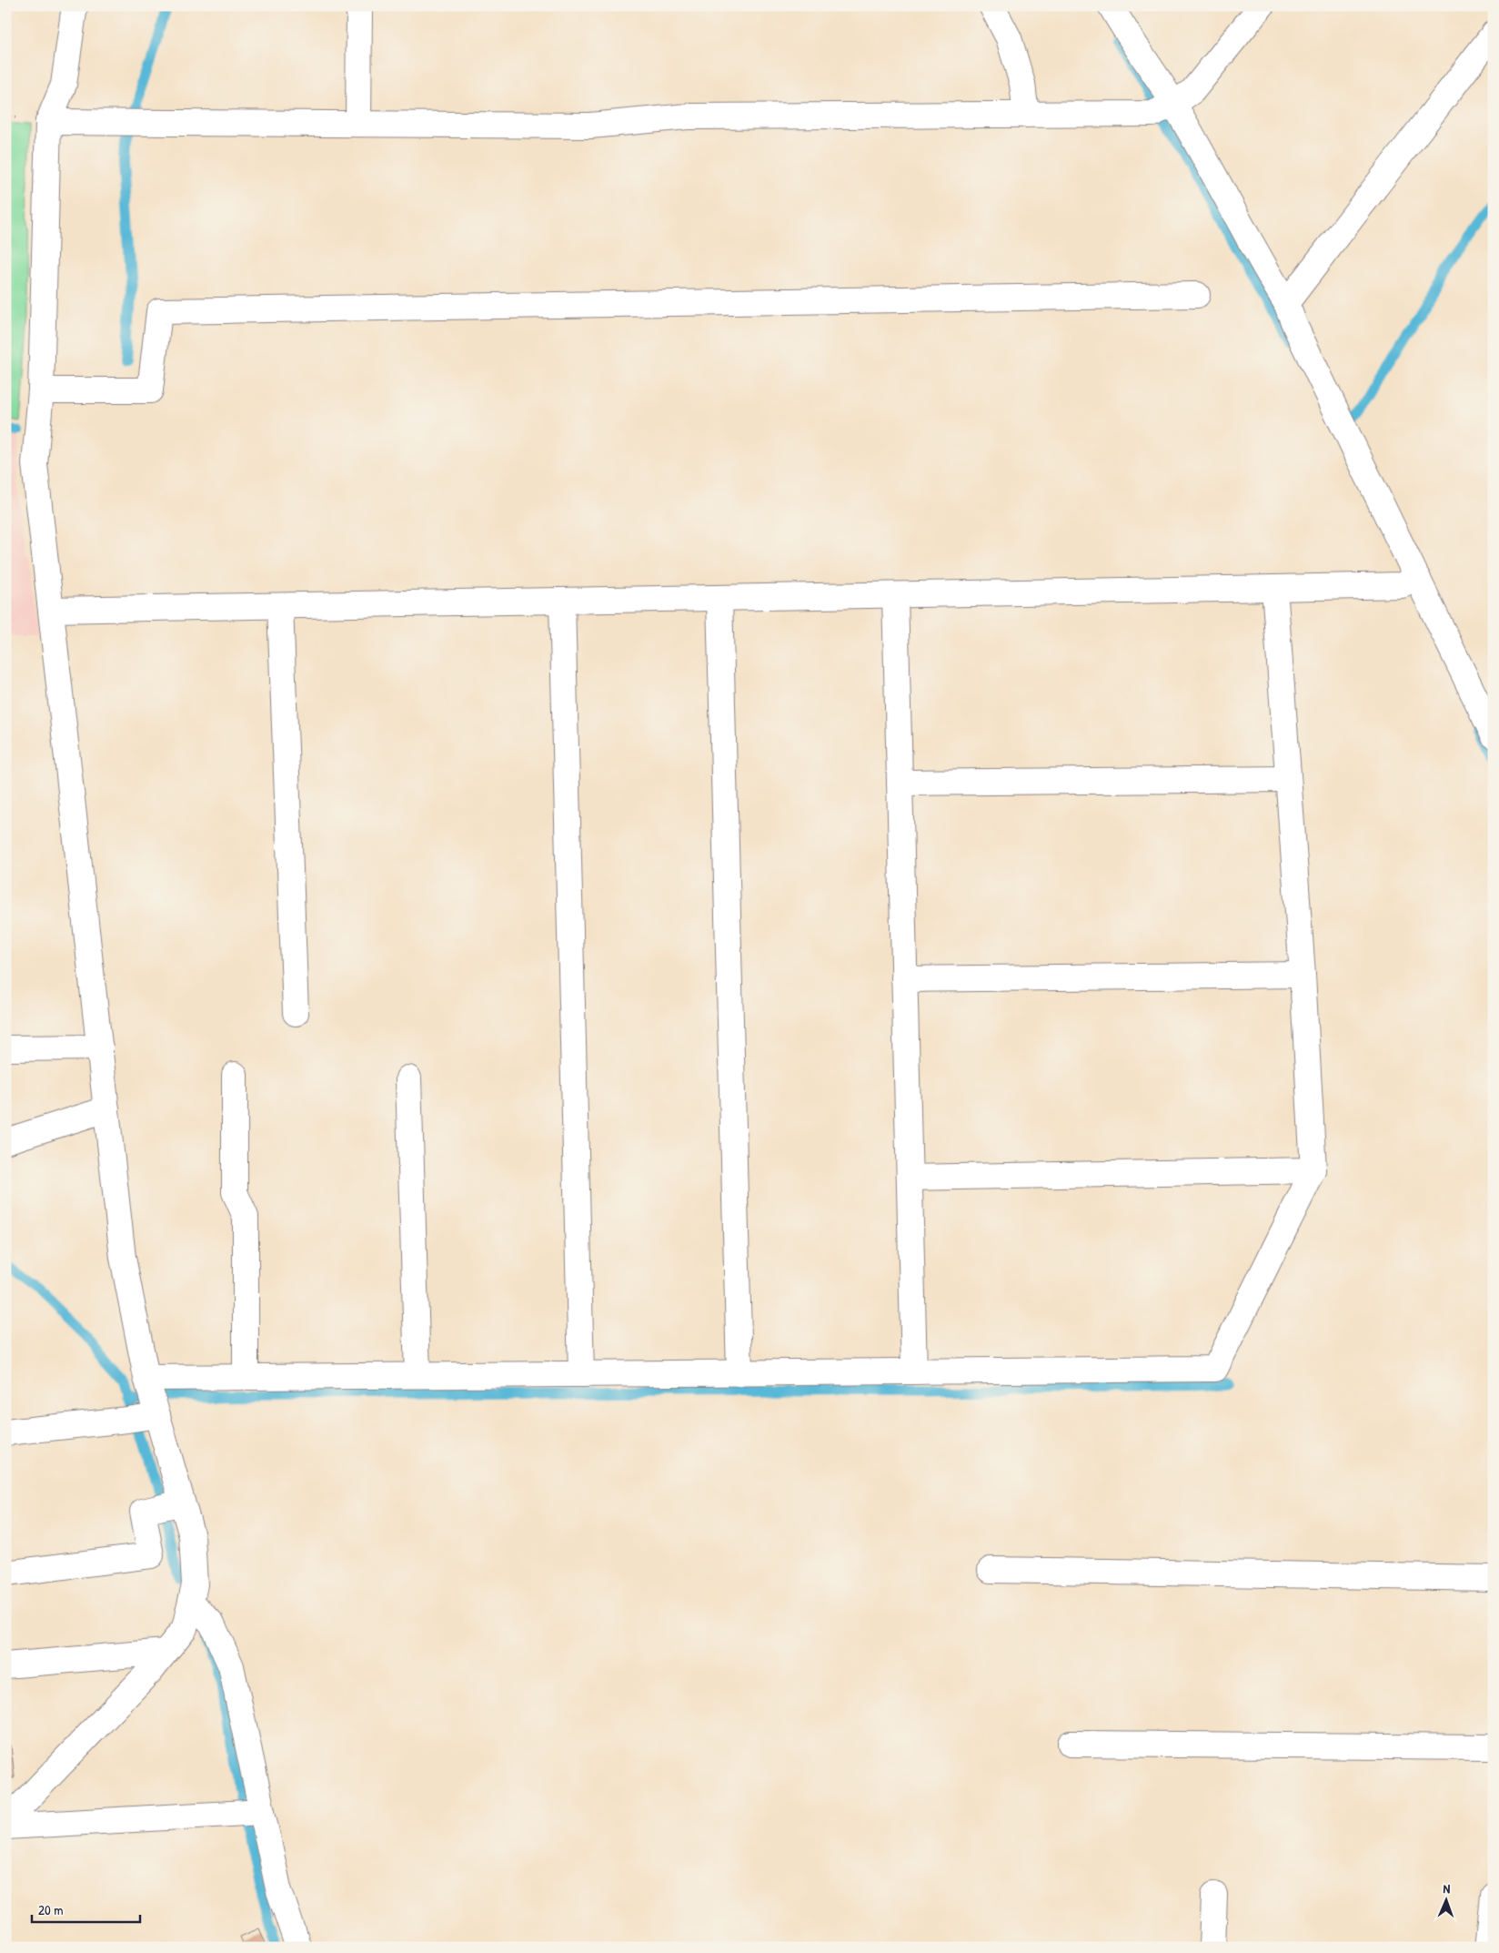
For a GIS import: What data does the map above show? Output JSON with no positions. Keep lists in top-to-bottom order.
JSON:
{
  "scale_bar": "20 m",
  "north": "top"
}
